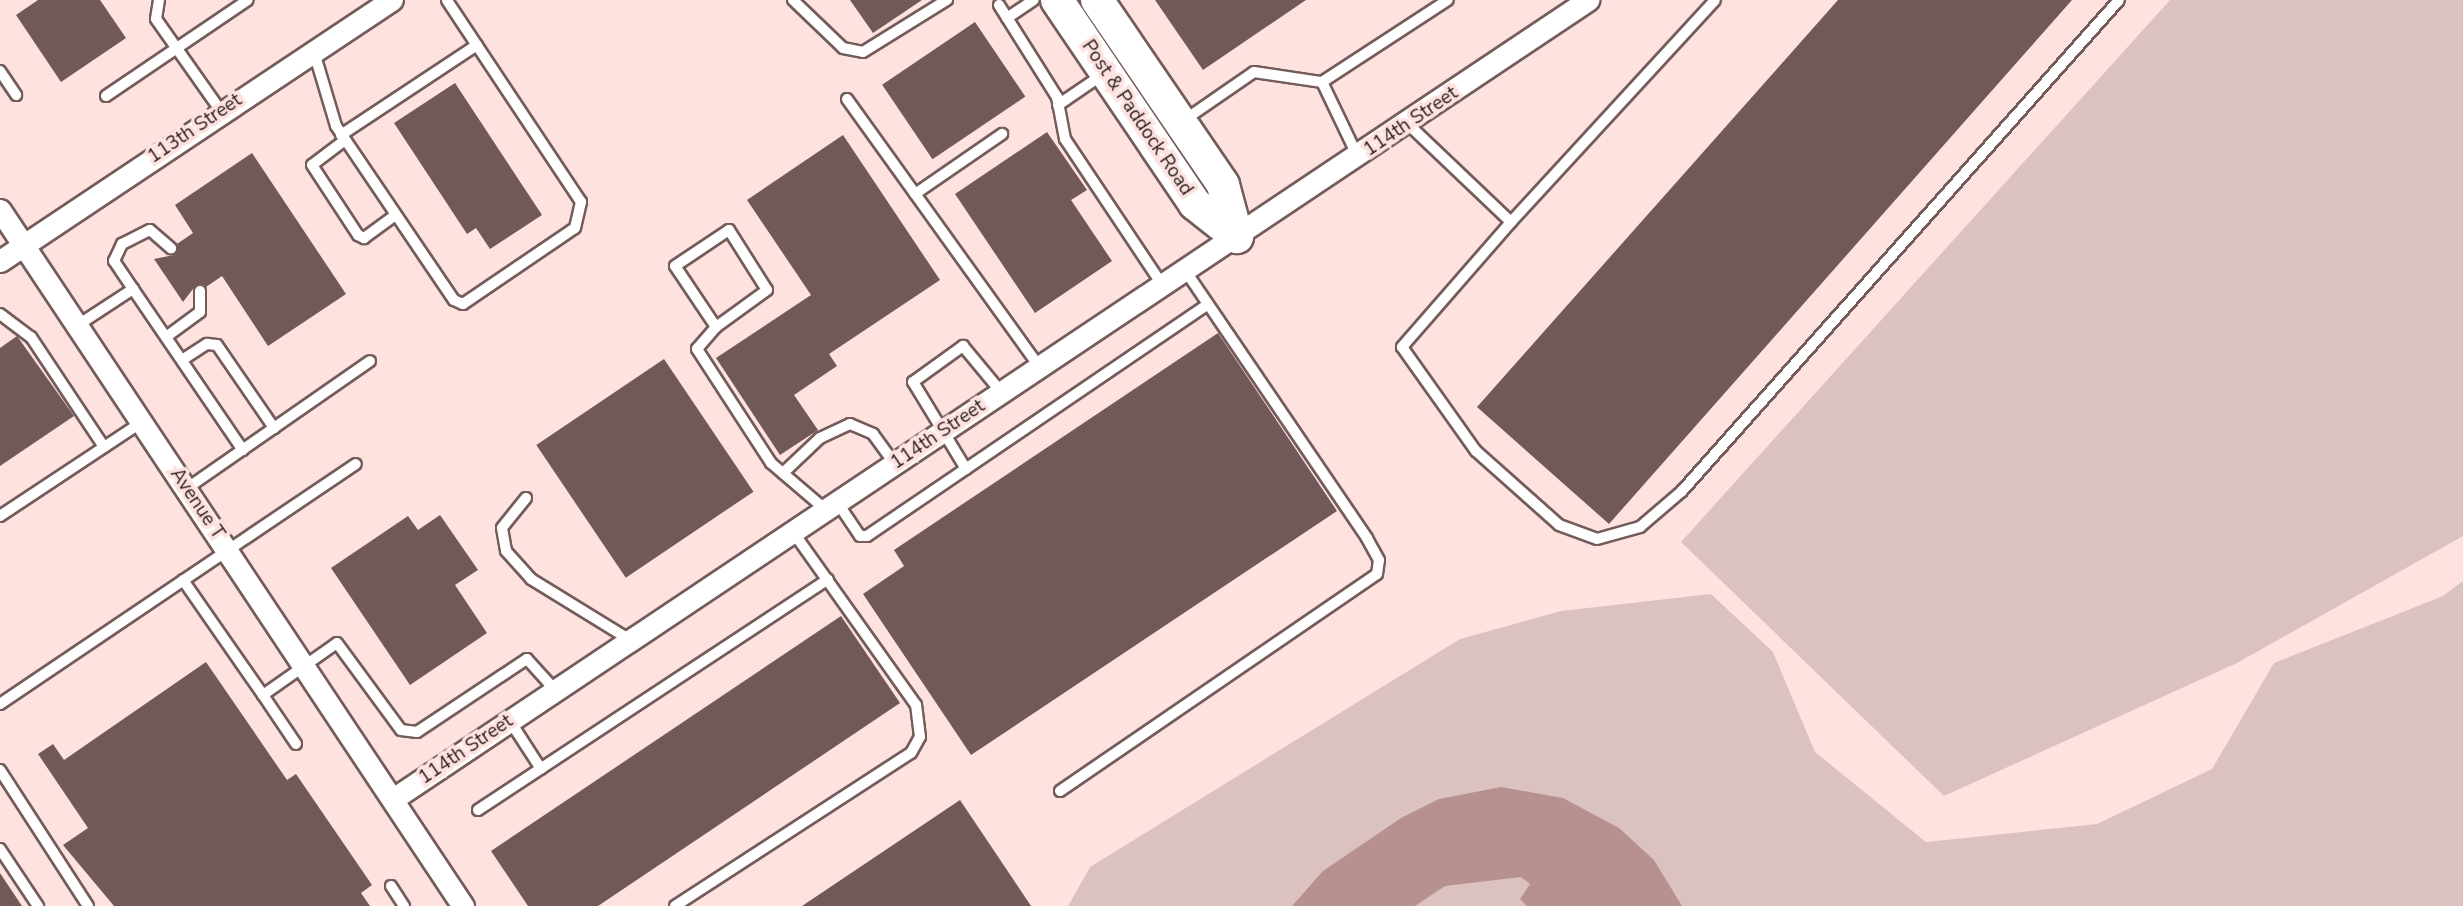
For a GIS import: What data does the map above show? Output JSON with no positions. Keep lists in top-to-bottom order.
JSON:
{
  "streets": {
    "street": [
      "Post & Paddock Road",
      "114th Street",
      "113th Street",
      "Avenue T"
    ]
  },
  "crossings": [
    ["Post & Paddock Road", "114th Street"],
    ["114th Street", "Avenue T"],
    ["113th Street", "Avenue T"]
  ]
}
